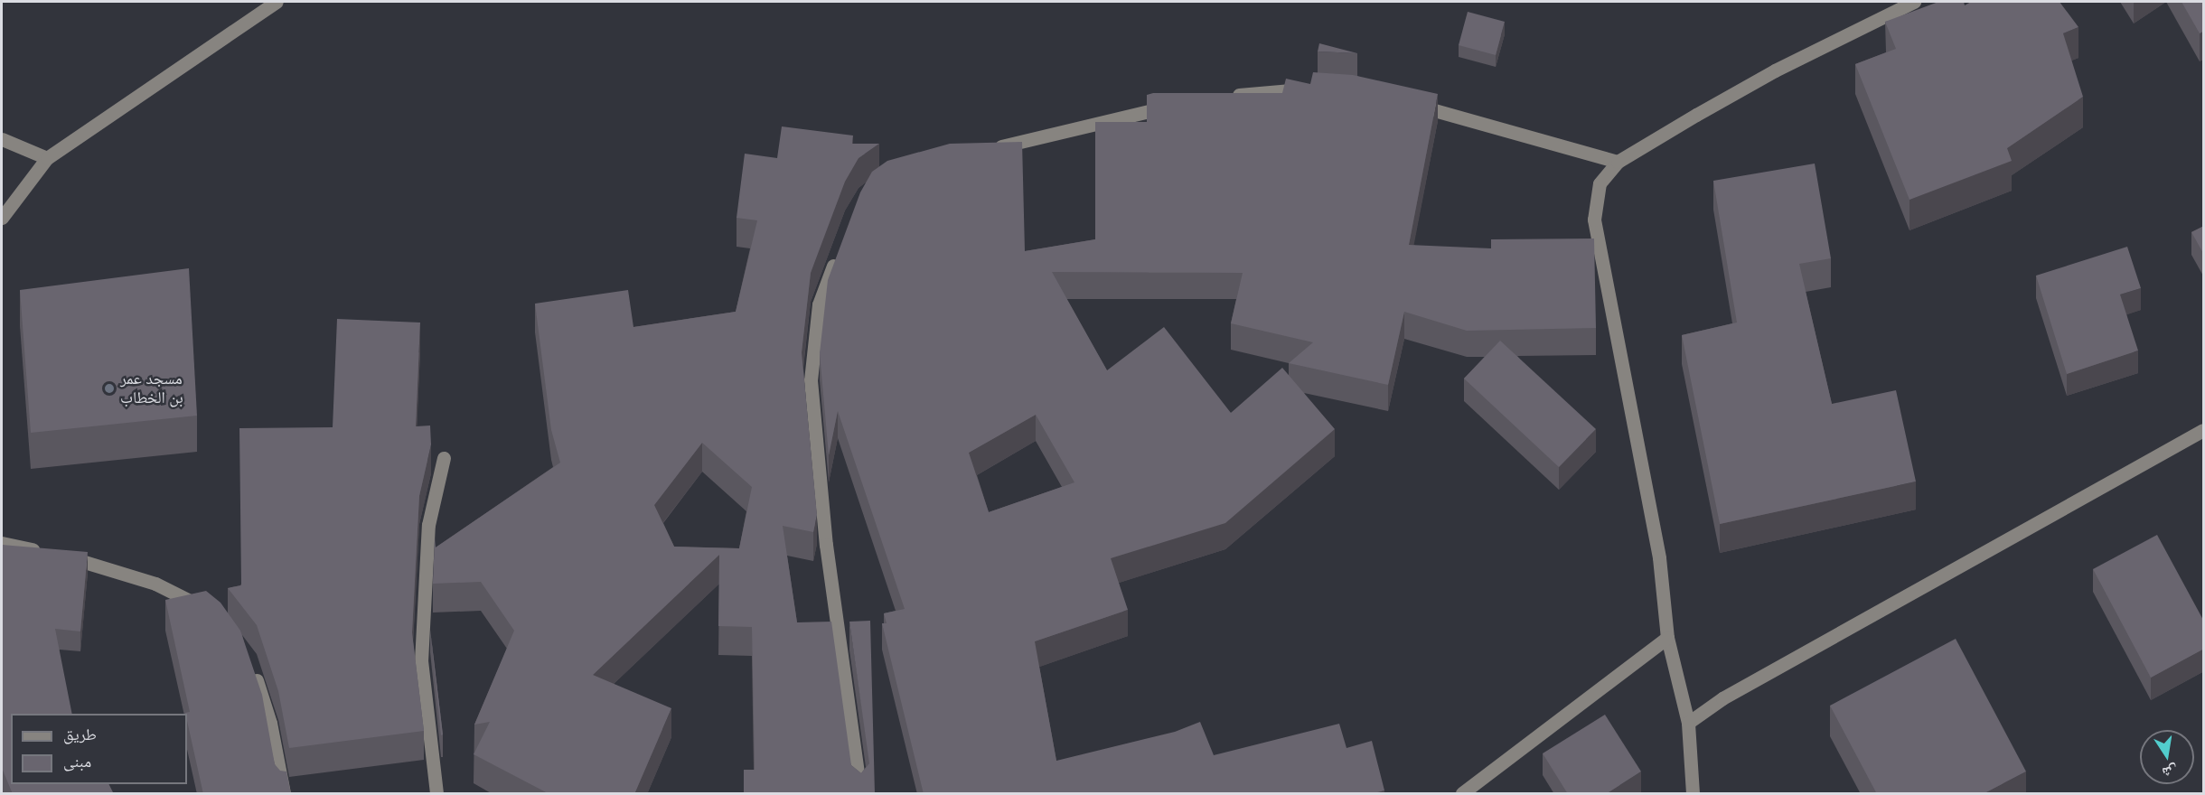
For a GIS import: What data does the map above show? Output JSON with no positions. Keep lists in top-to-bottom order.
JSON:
{
  "places": ["مسجد عمر بن الخطاب"],
  "legend": ["طريق", "مبنى"],
  "north": "bottom"
}
